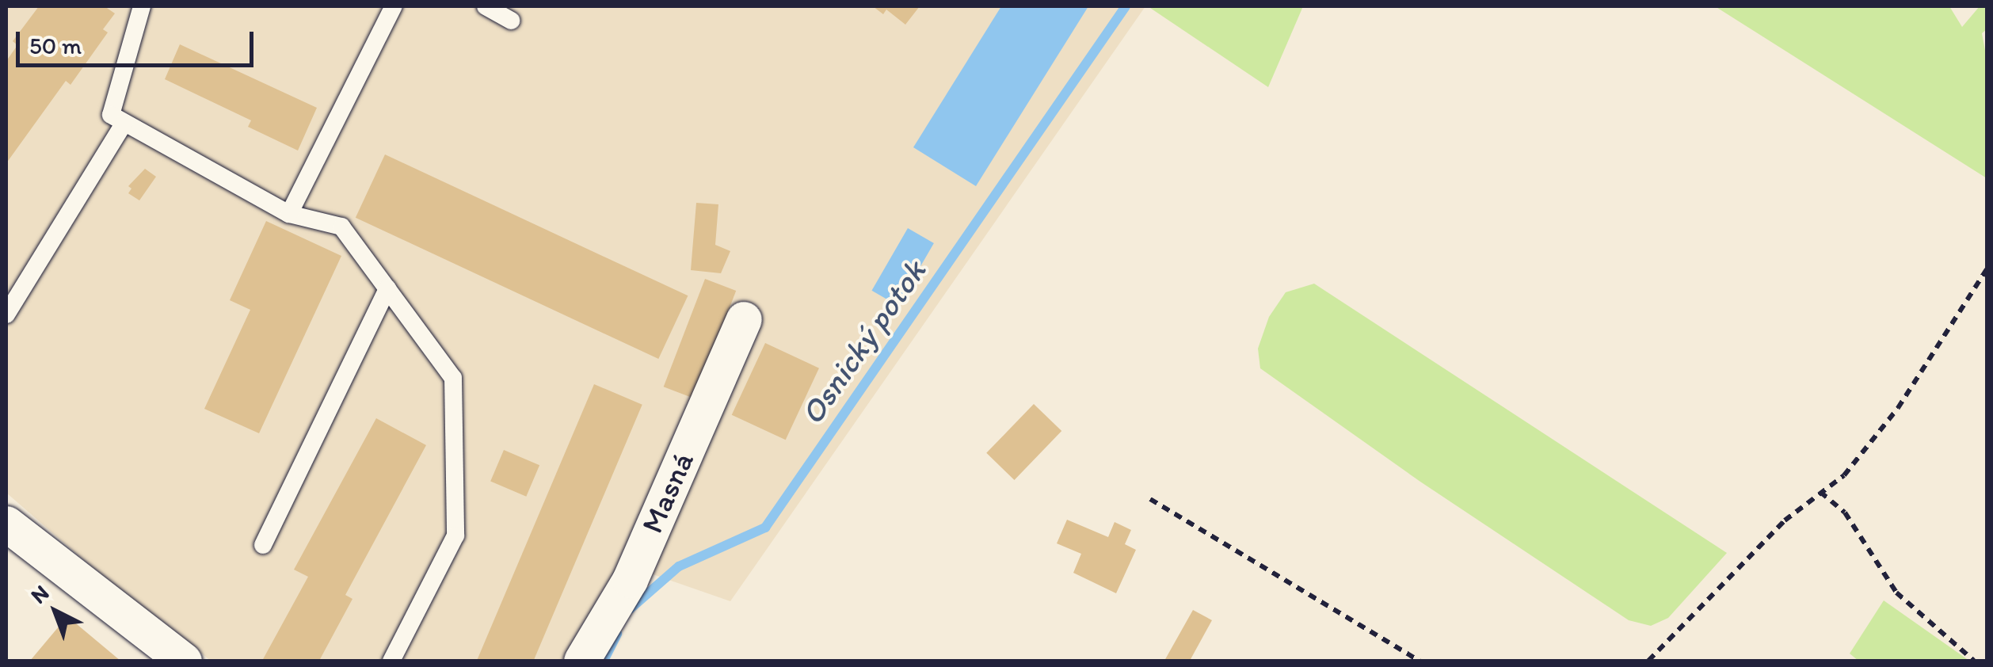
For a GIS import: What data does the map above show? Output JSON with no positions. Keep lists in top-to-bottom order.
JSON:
{
  "streets": {
    "street": ["Masná"]
  },
  "water": ["Osnický potok"],
  "scale_bar": "50 m",
  "north": "top left"
}
